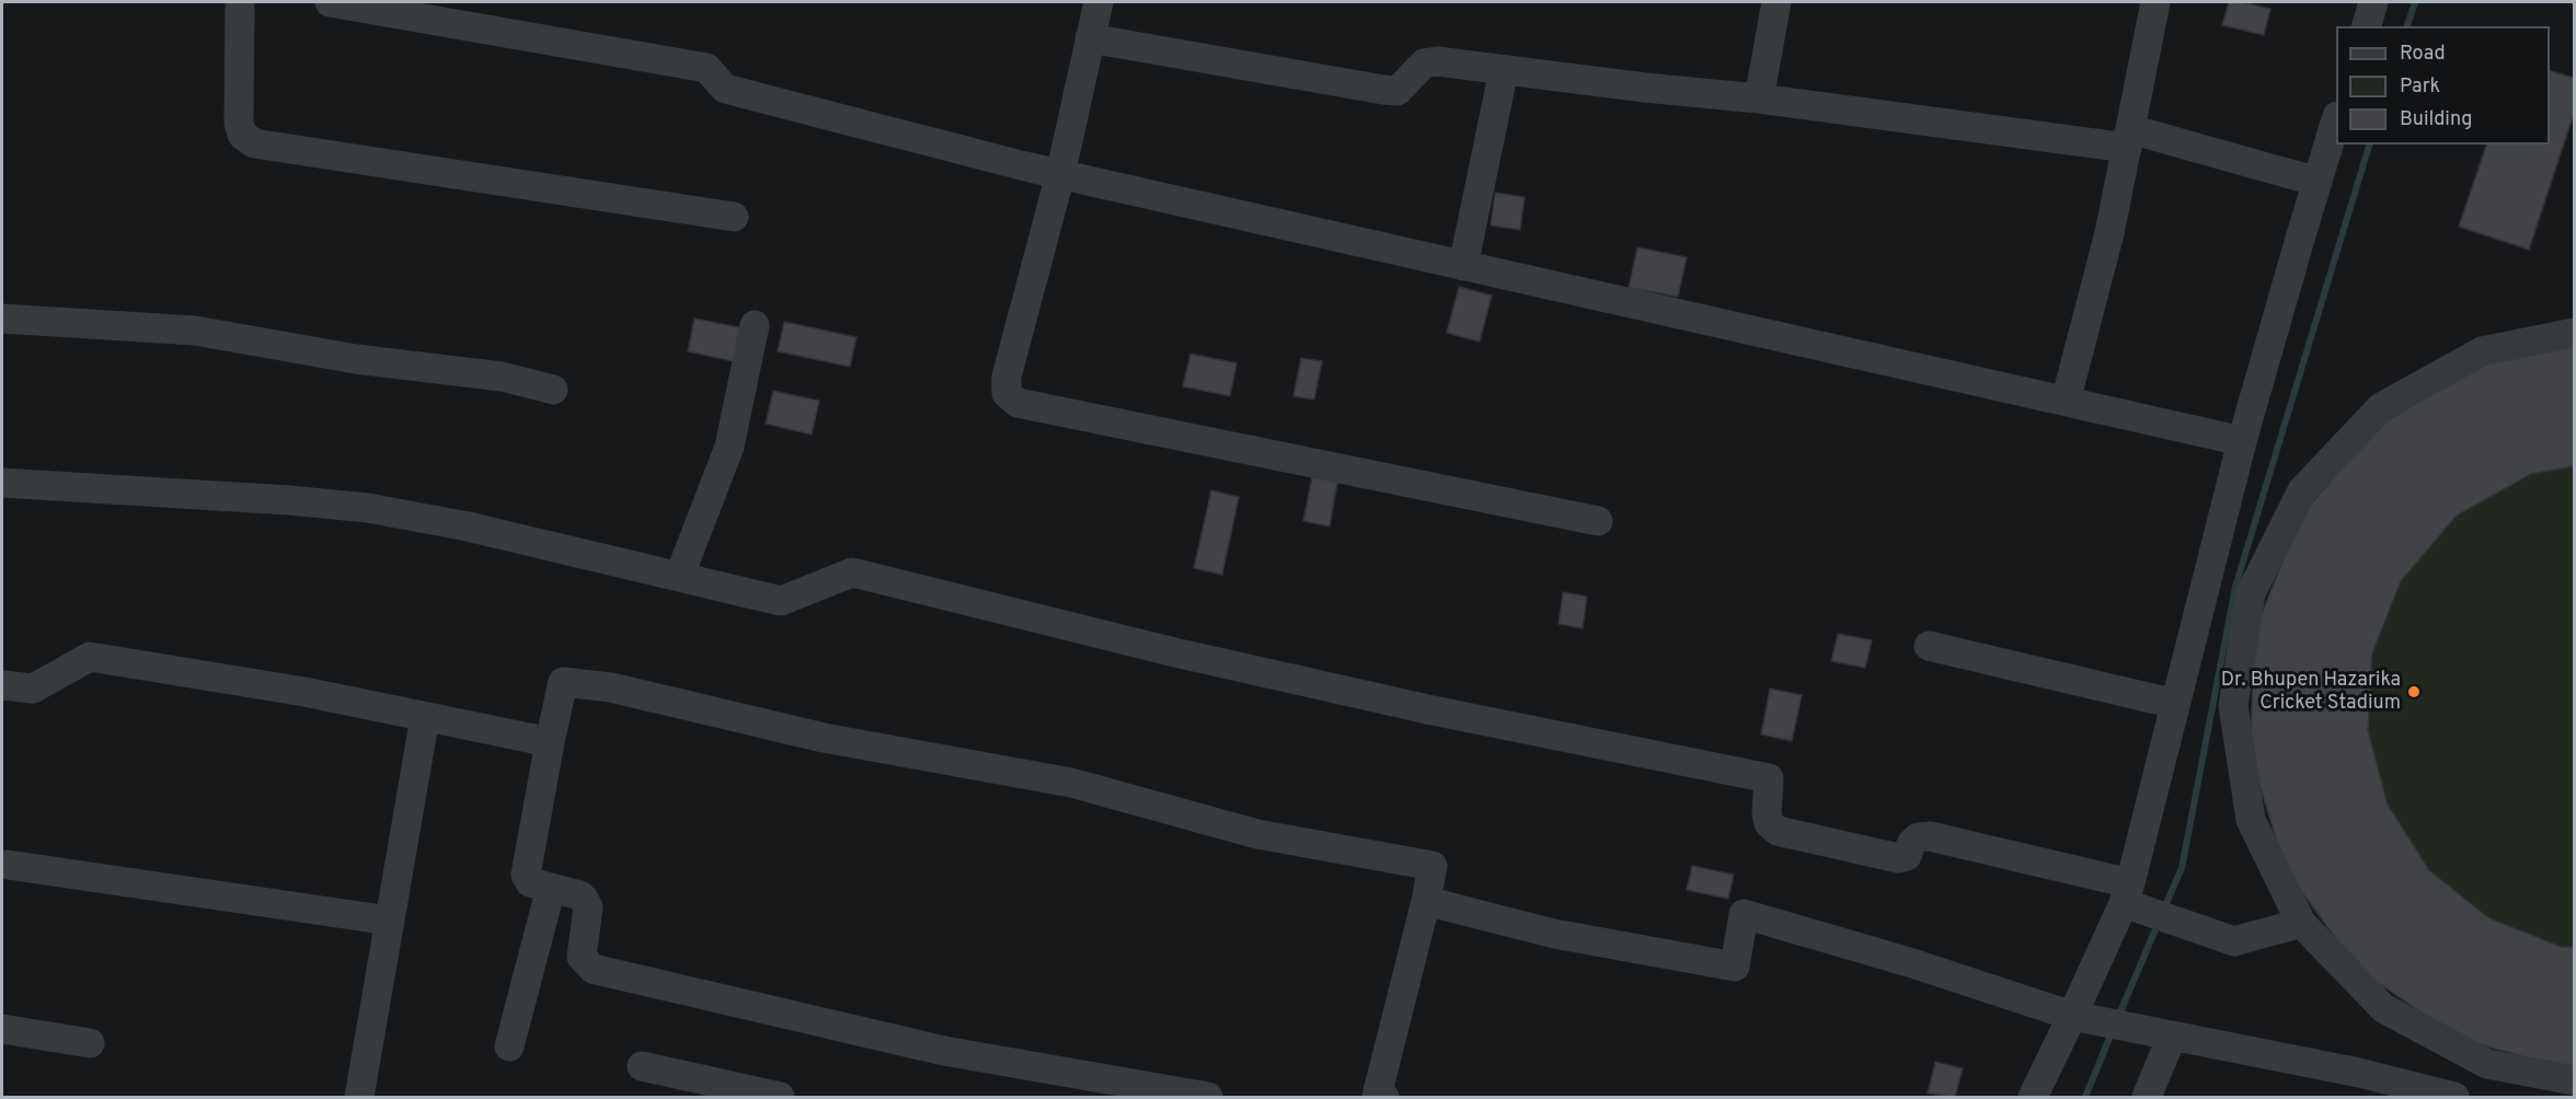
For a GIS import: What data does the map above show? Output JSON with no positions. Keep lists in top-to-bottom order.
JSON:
{
  "places": ["Dr. Bhupen Hazarika Cricket Stadium"],
  "legend": ["Road", "Park", "Building"]
}
